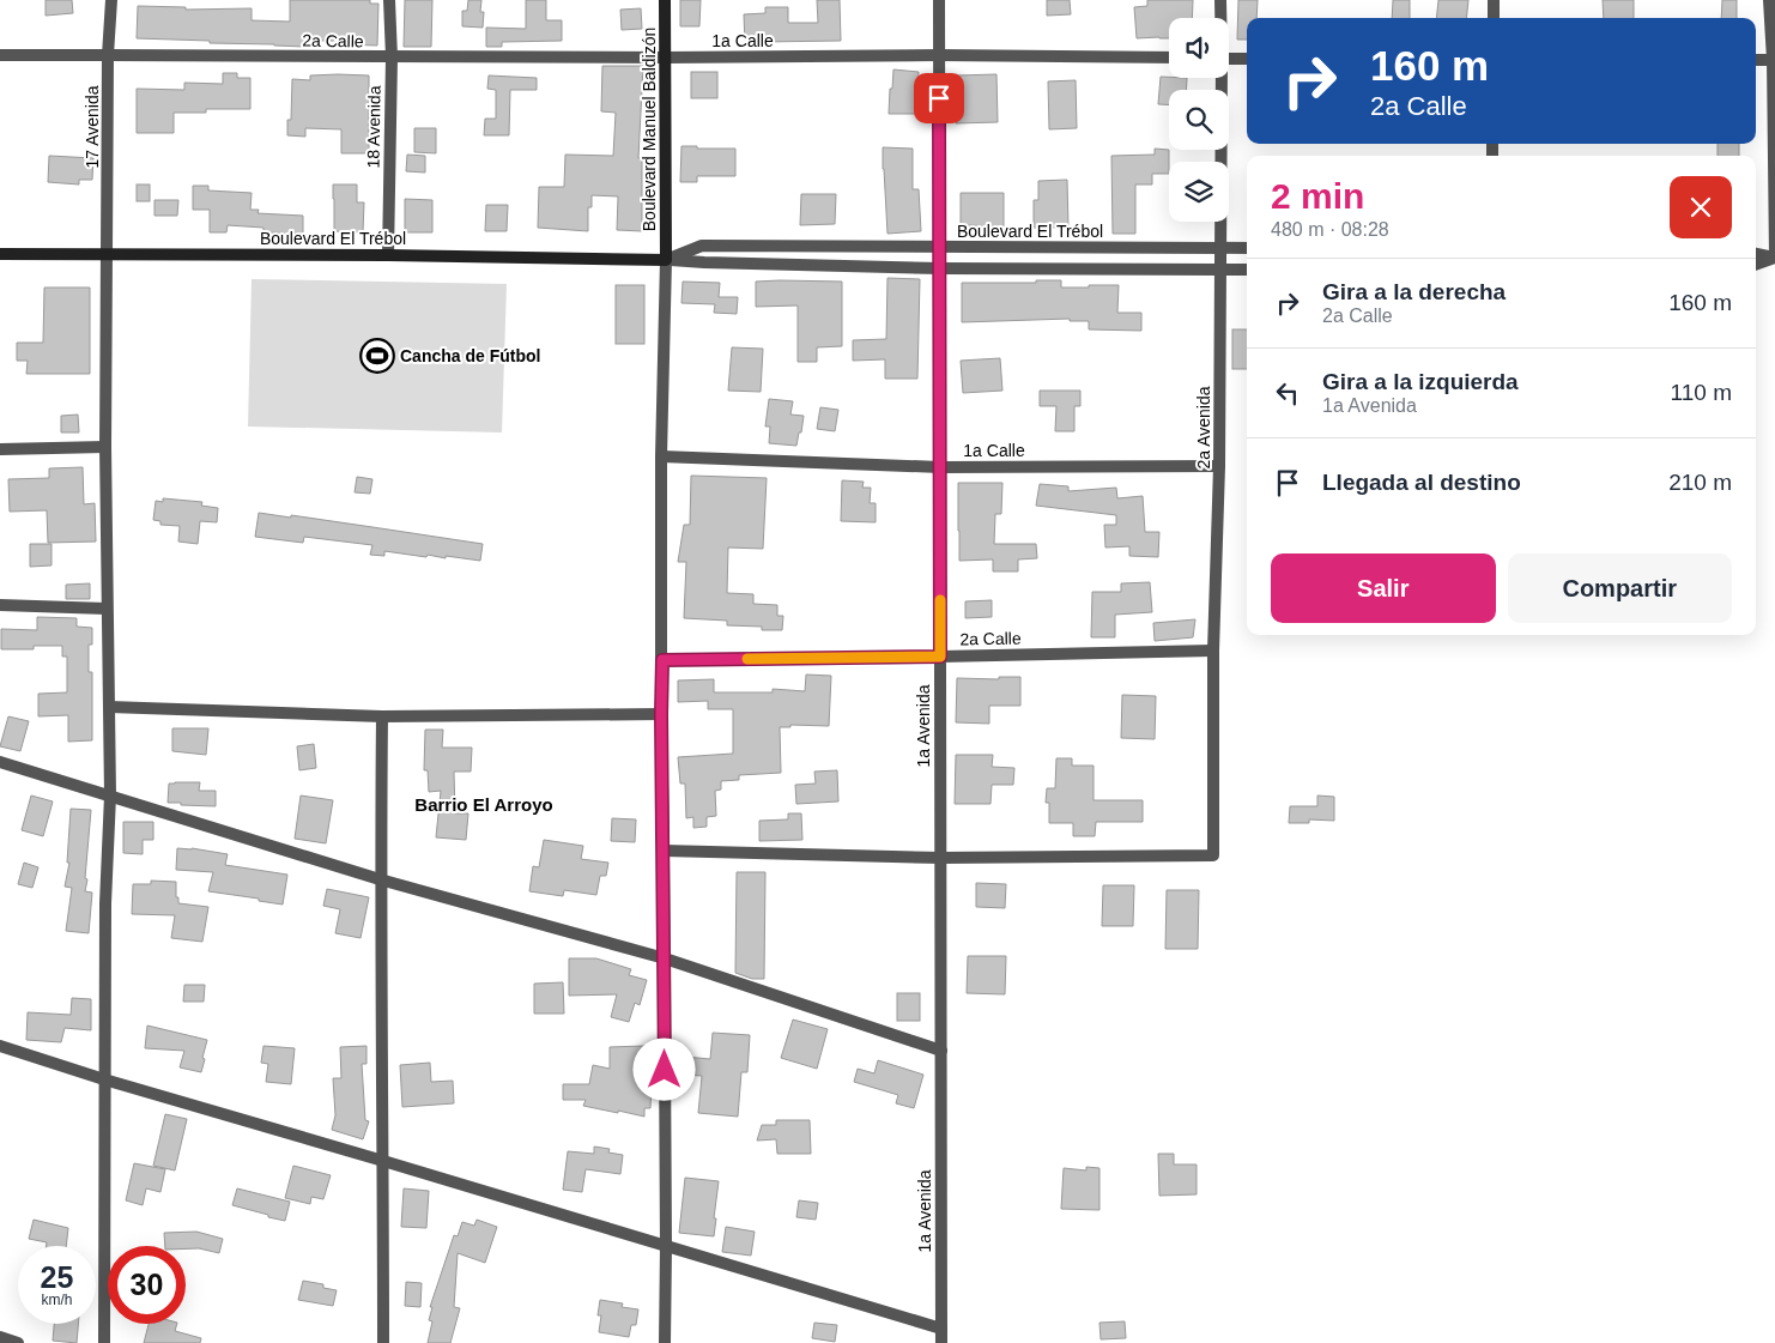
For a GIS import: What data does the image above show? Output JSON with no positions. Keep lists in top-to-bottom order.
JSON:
{
  "streets": {
    "main road": ["Boulevard Manuel Baldizón", "Boulevard El Trébol"],
    "street": [
      "2a Calle",
      "1a Calle",
      "17 Avenida",
      "18 Avenida",
      "2a Avenida",
      "1a Avenida"
    ]
  },
  "crossings": [
    ["2a Calle", "1a Calle"],
    ["2a Calle", "17 Avenida"],
    ["2a Calle", "18 Avenida"],
    ["2a Calle", "Boulevard Manuel Baldizón"],
    ["2a Calle", "2a Avenida"],
    ["2a Calle", "1a Avenida"],
    ["1a Calle", "Boulevard Manuel Baldizón"],
    ["1a Calle", "2a Avenida"],
    ["1a Calle", "1a Avenida"],
    ["17 Avenida", "Boulevard El Trébol"],
    ["18 Avenida", "Boulevard El Trébol"],
    ["Boulevard Manuel Baldizón", "Boulevard El Trébol"],
    ["Boulevard El Trébol", "2a Avenida"],
    ["Boulevard El Trébol", "1a Avenida"],
    ["2a Avenida", "1a Avenida"]
  ],
  "districts": ["Barrio El Arroyo"],
  "places": {
    "sports": ["Cancha de Fútbol"]
  },
  "page": {
    "turn": ["160 m", "2a Calle"],
    "heading": ["2 min", "480 m · 08:28"],
    "list": [
      {
        "name": "Gira a la derecha",
        "note": "2a Calle",
        "value": "160 m"
      },
      {
        "name": "Gira a la izquierda",
        "note": "1a Avenida",
        "value": "110 m"
      },
      {
        "name": "Llegada al destino",
        "value": "210 m"
      }
    ],
    "buttons": ["Salir", "Compartir"],
    "speed": "25 km/h",
    "limit": "30"
  }
}
